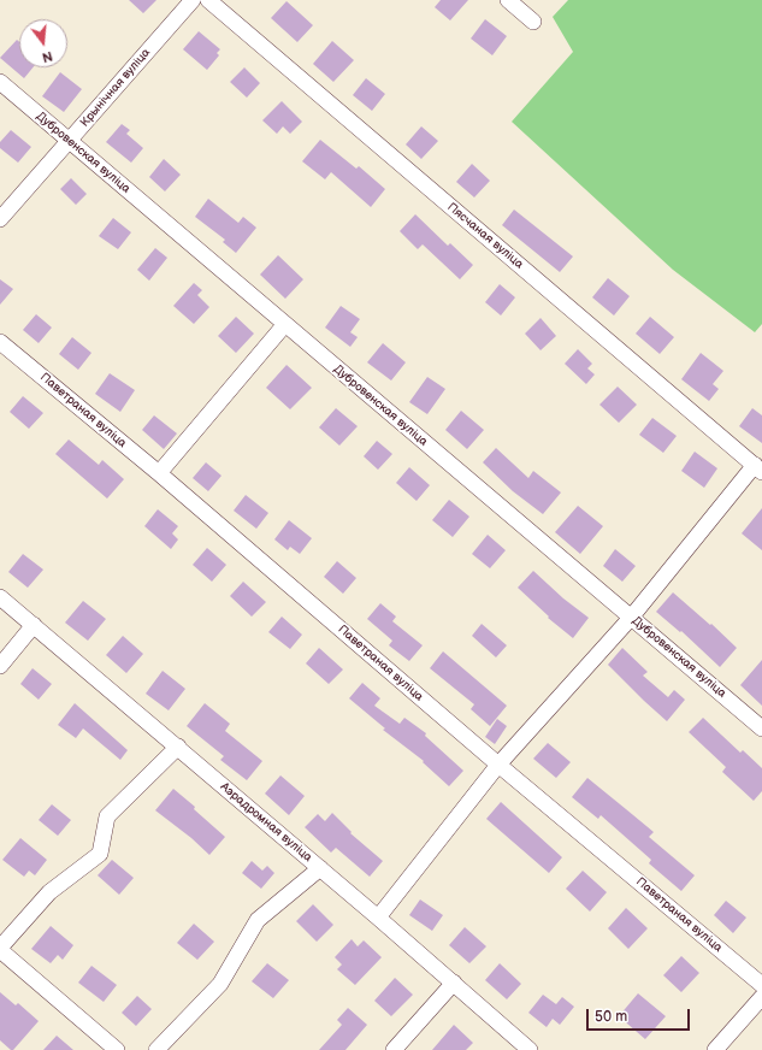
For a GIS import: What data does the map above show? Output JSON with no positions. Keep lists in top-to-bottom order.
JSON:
{
  "streets": {
    "street": [
      "Крынічная вуліца",
      "Дубровенская вуліца",
      "Пясчаная вуліца",
      "Паветраная вуліца",
      "Аэрадромная вуліца"
    ]
  },
  "crossings": [
    ["Крынічная вуліца", "Дубровенская вуліца"]
  ],
  "scale_bar": "50 m",
  "north": "bottom"
}
